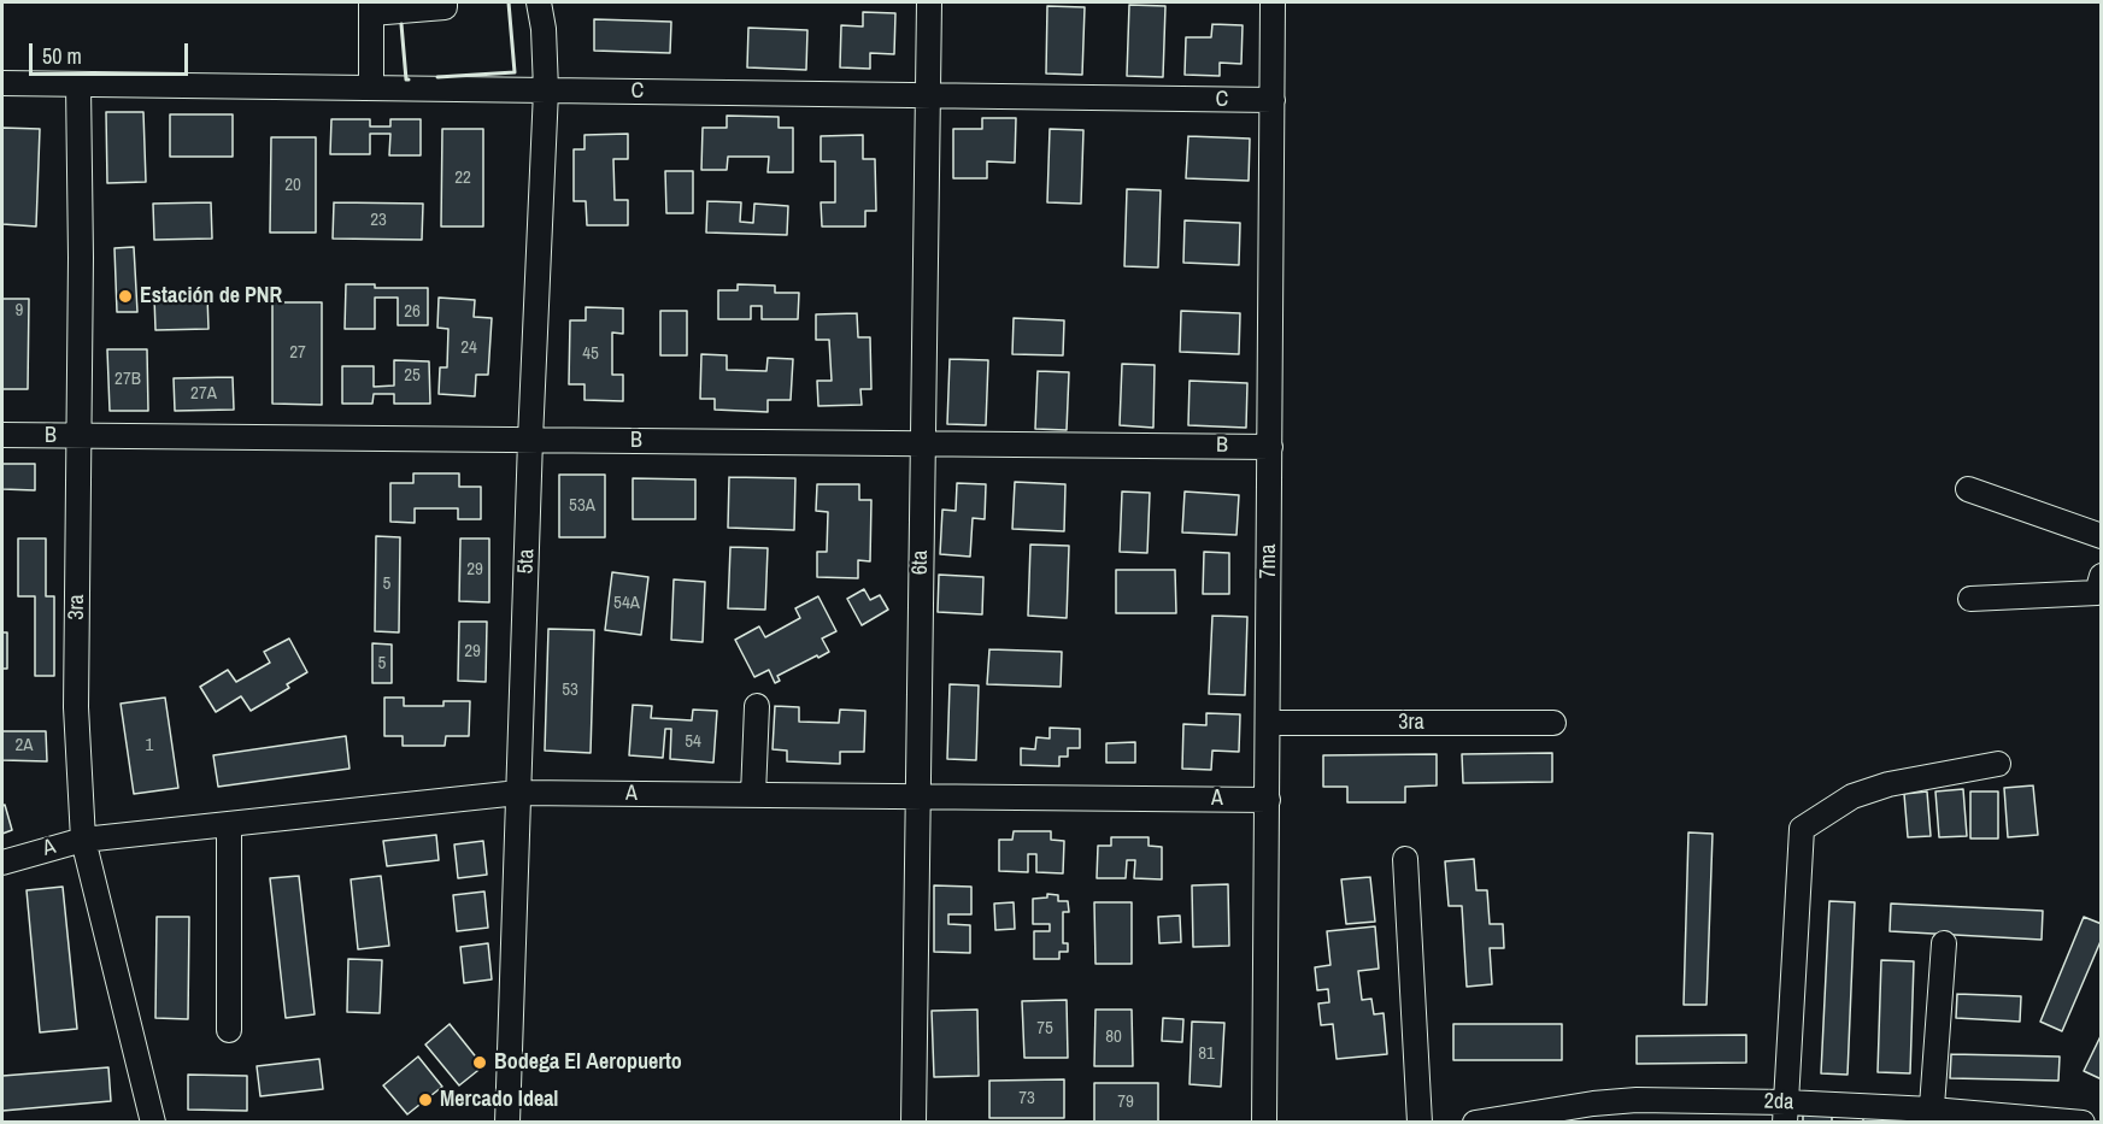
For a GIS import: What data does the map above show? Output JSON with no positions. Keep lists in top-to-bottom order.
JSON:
{
  "streets": {
    "street": [
      "C",
      "B",
      "5ta",
      "7ma",
      "6ta",
      "3ra",
      "A",
      "2da"
    ]
  },
  "crossings": [
    ["C", "5ta"],
    ["C", "7ma"],
    ["C", "6ta"],
    ["C", "3ra"],
    ["B", "5ta"],
    ["B", "7ma"],
    ["B", "6ta"],
    ["B", "3ra"],
    ["5ta", "A"],
    ["7ma", "3ra"],
    ["7ma", "A"],
    ["6ta", "A"],
    ["3ra", "A"]
  ],
  "places": ["Estación de PNR", "Bodega El Aeropuerto", "Mercado Ideal"],
  "house_numbers": [
    "22",
    "20",
    "23",
    "9",
    "26",
    "24",
    "27",
    "45",
    "25",
    "27B",
    "27A",
    "53A",
    "29",
    "5",
    "54A",
    "29",
    "5",
    "53",
    "54",
    "2A",
    "1",
    "75",
    "80",
    "81",
    "73",
    "79"
  ],
  "scale_bar": "50 m"
}
